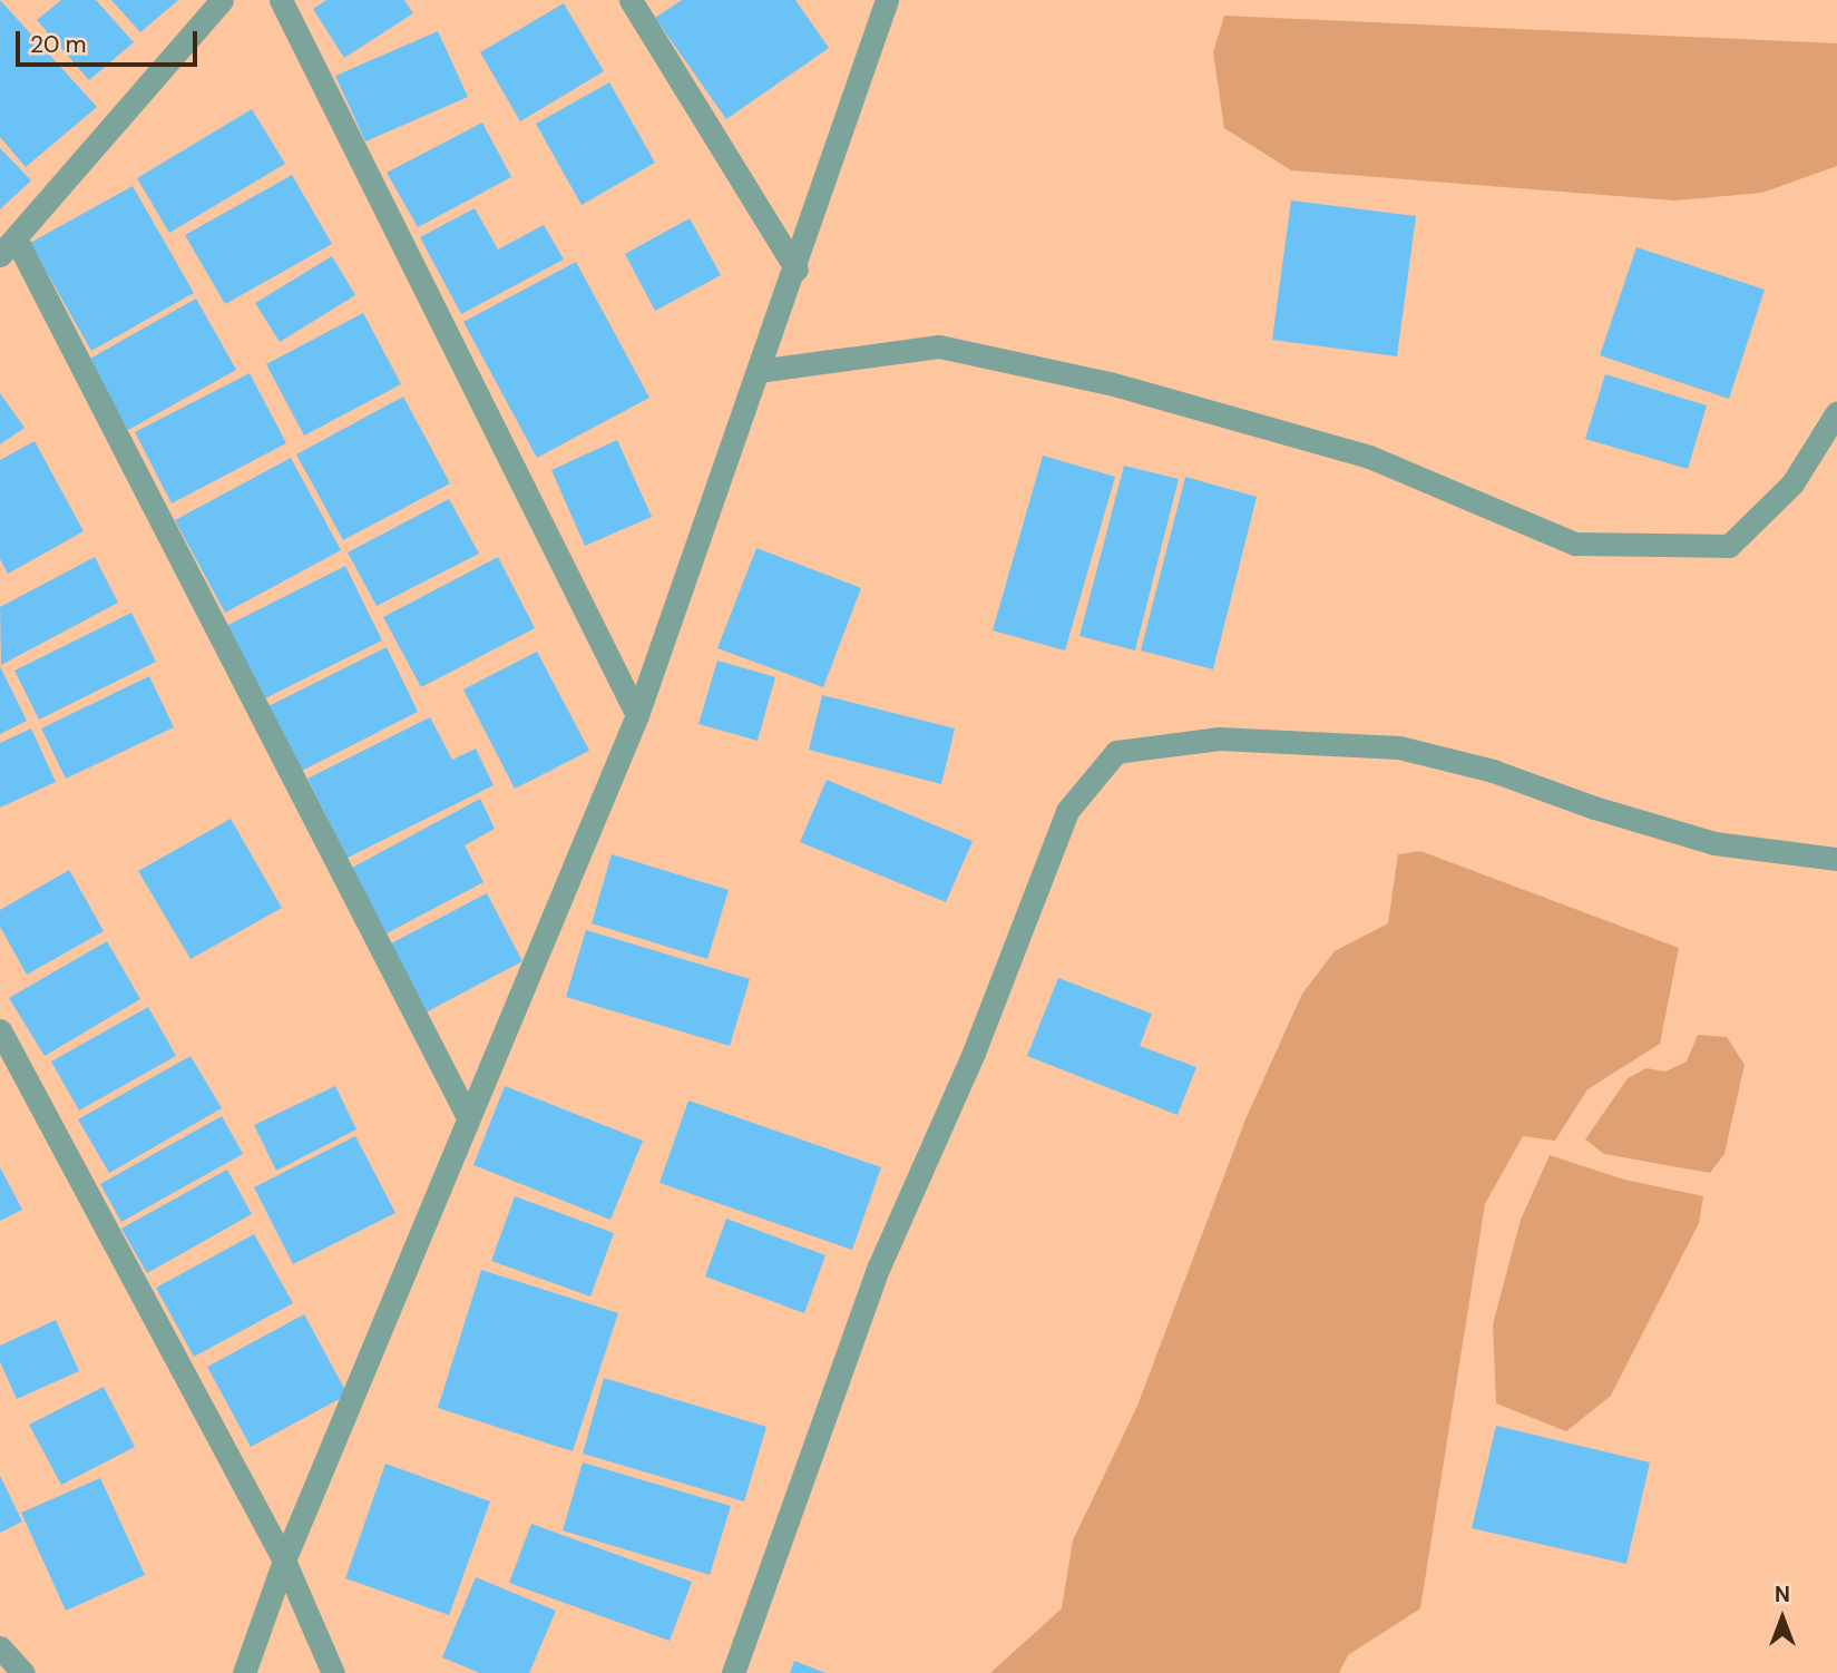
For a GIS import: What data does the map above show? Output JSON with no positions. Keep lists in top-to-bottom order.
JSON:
{
  "scale_bar": "20 m",
  "north": "top"
}
